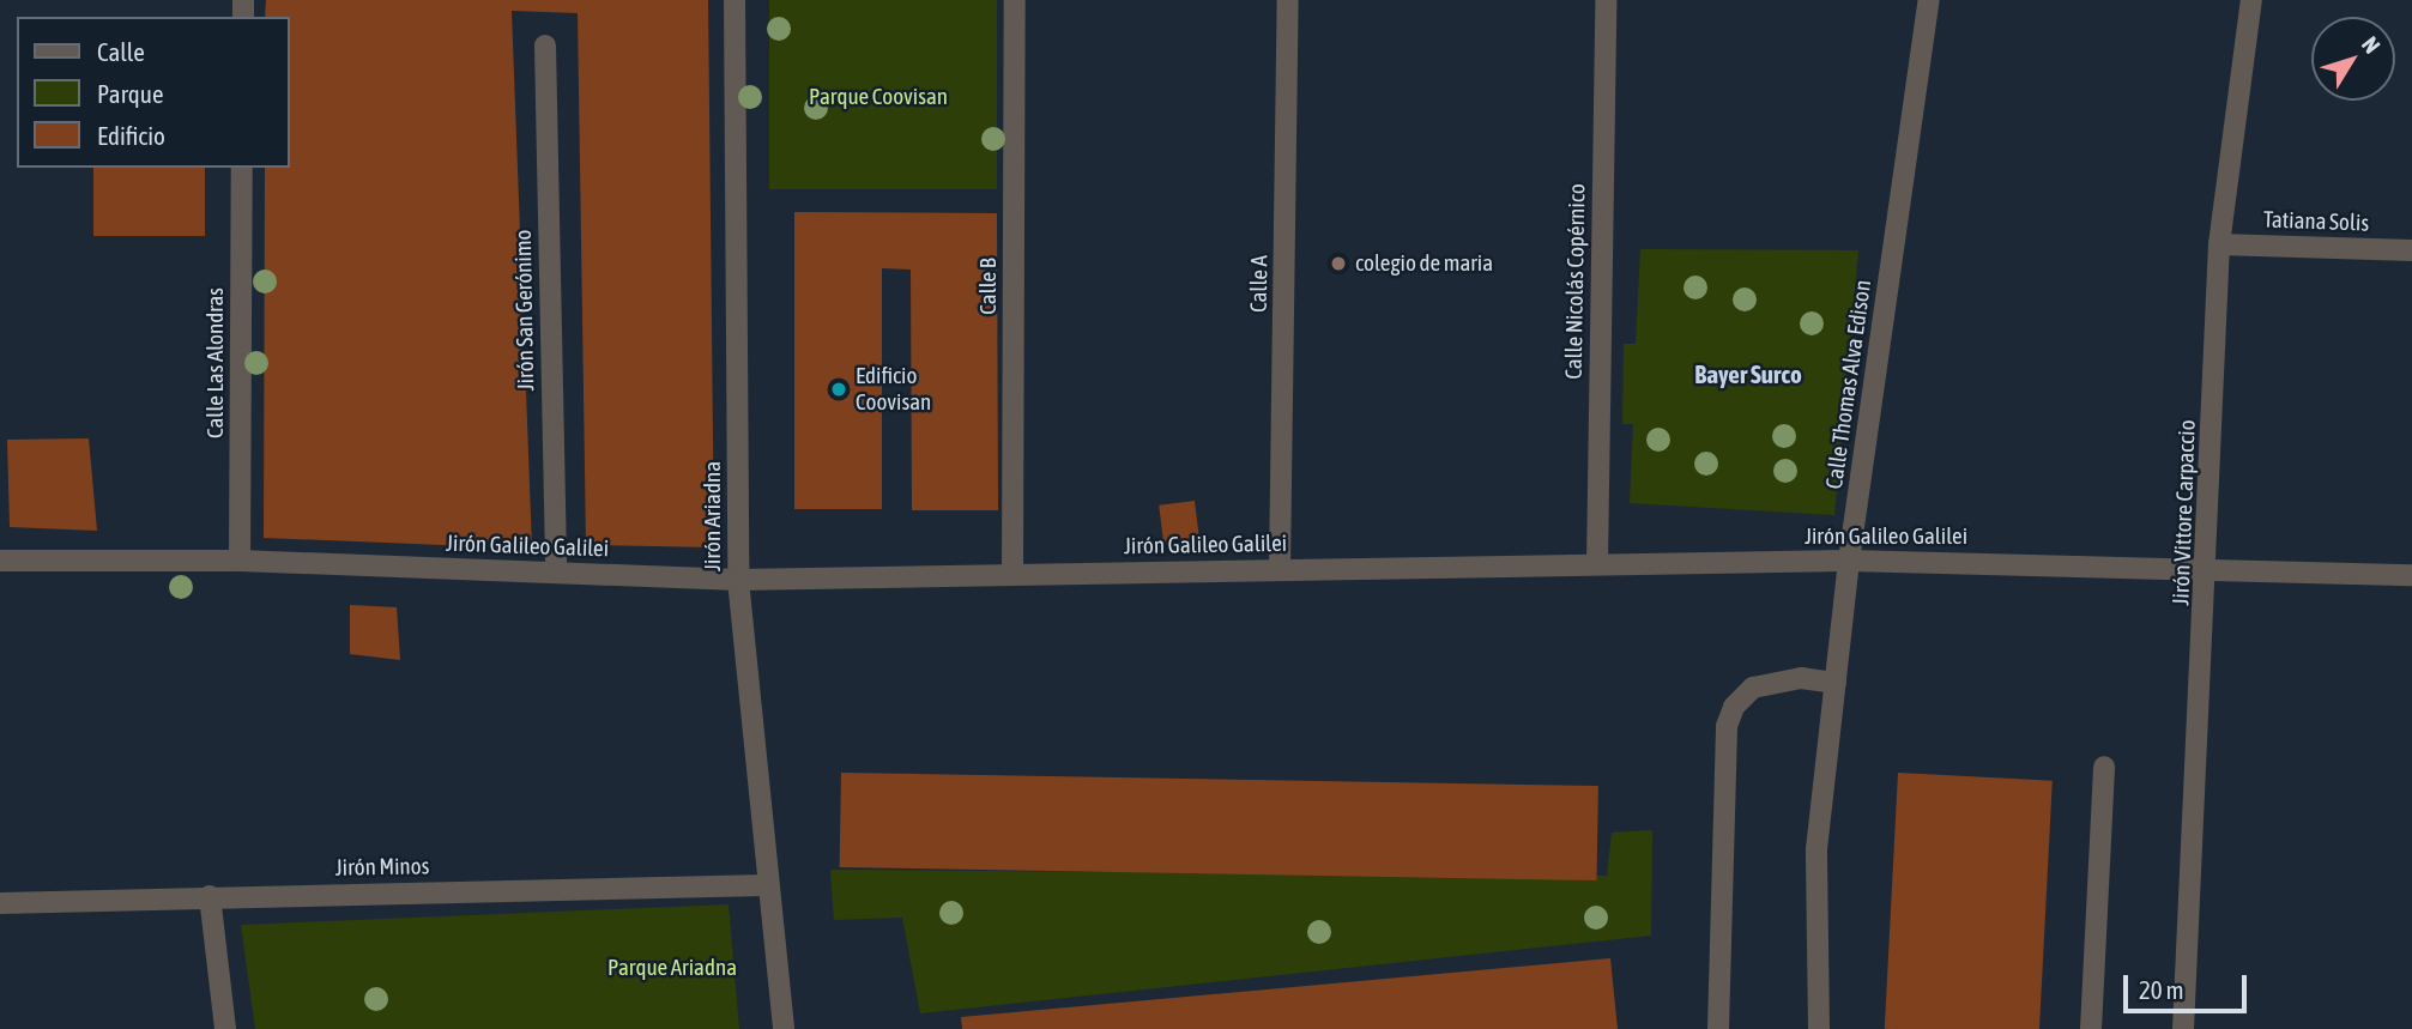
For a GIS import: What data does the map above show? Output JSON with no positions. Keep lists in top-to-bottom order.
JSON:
{
  "streets": {
    "street": [
      "Tatiana Solis",
      "Calle Nicolás Copérnico",
      "Calle A",
      "Calle B",
      "Jirón San Gerónimo",
      "Calle Las Alondras",
      "Calle Thomas Alva Edison",
      "Jirón Vittore Carpaccio",
      "Jirón Ariadna",
      "Jirón Galileo Galilei",
      "Jirón Minos"
    ]
  },
  "crossings": [
    ["Tatiana Solis", "Jirón Vittore Carpaccio"],
    ["Calle Nicolás Copérnico", "Jirón Galileo Galilei"],
    ["Calle A", "Jirón Galileo Galilei"],
    ["Calle B", "Jirón Galileo Galilei"],
    ["Jirón San Gerónimo", "Jirón Galileo Galilei"],
    ["Calle Las Alondras", "Jirón Galileo Galilei"],
    ["Calle Thomas Alva Edison", "Jirón Galileo Galilei"],
    ["Jirón Vittore Carpaccio", "Jirón Galileo Galilei"],
    ["Jirón Ariadna", "Jirón Galileo Galilei"],
    ["Jirón Ariadna", "Jirón Minos"]
  ],
  "districts": ["Bayer Surco"],
  "parks": ["Parque Coovisan", "Parque Ariadna"],
  "places": ["colegio de maria", "Edificio Coovisan"],
  "legend": ["Calle", "Parque", "Edificio"],
  "scale_bar": "20 m",
  "north": "top right"
}
